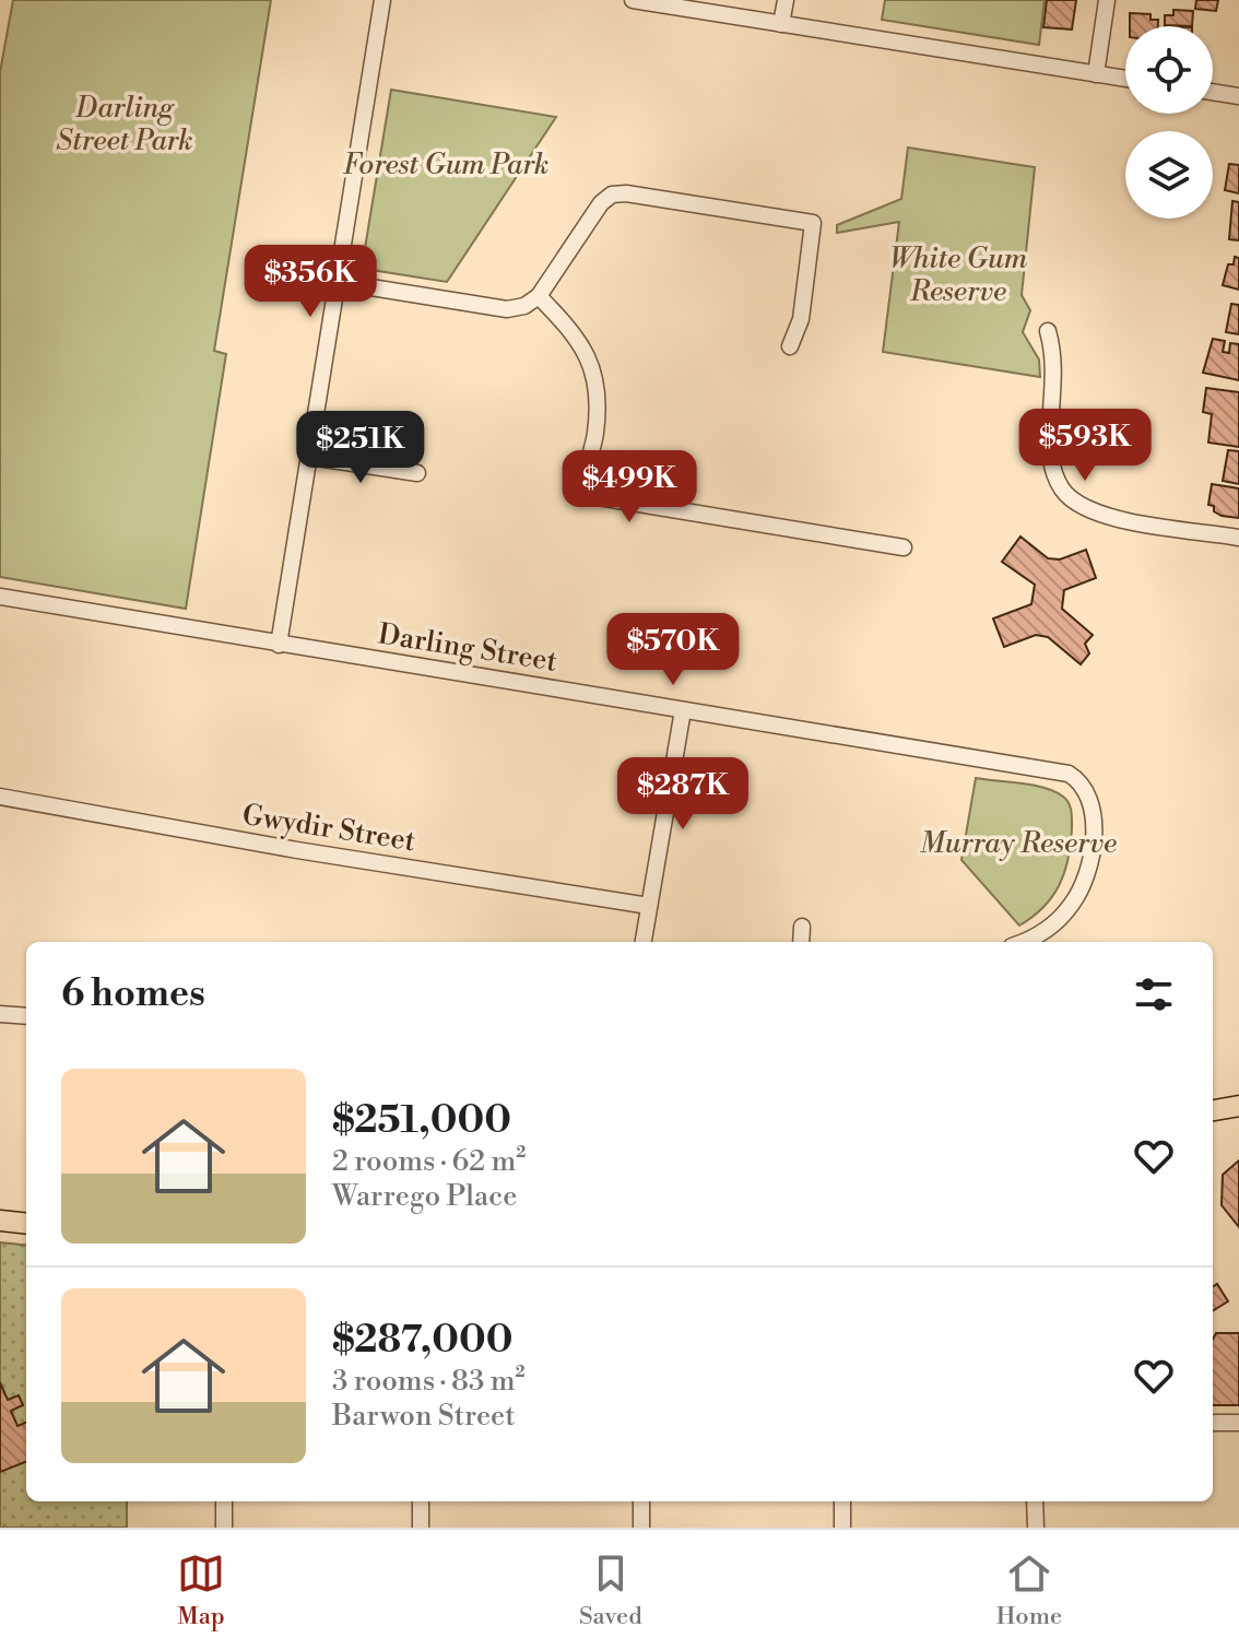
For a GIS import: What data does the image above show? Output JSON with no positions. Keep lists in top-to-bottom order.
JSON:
{
  "streets": {
    "street": ["Darling Street", "Gwydir Street"]
  },
  "parks": [
    "Darling Street Park",
    "Forest Gum Park",
    "White Gum Reserve",
    "Murray Reserve"
  ],
  "page": {
    "price": [
      "$356K",
      "$593K",
      "$251K",
      "$499K",
      "$570K",
      "$287K"
    ],
    "heading": "6 homes",
    "list": [
      {
        "name": "$251,000",
        "note": "2 rooms · 62 m² · Warrego Place"
      },
      {
        "name": "$287,000",
        "note": "3 rooms · 83 m² · Barwon Street"
      }
    ],
    "tabs": ["Map", "Saved", "Home"]
  }
}
